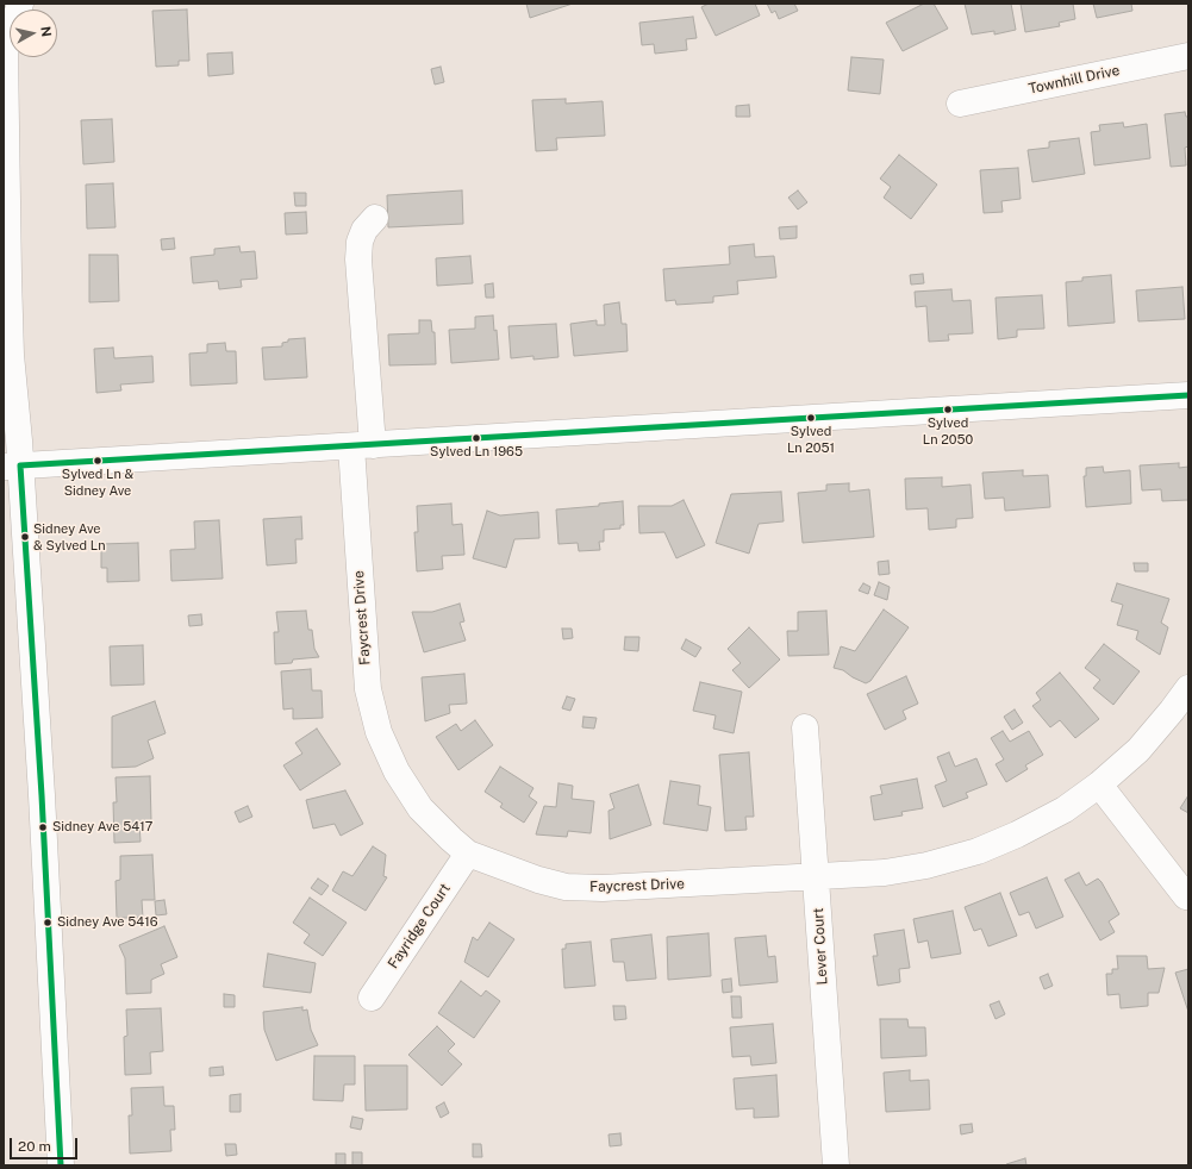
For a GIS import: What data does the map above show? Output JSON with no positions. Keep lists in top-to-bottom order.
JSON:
{
  "streets": {
    "street": [
      "Townhill Drive",
      "Faycrest Drive",
      "Fayridge Court",
      "Lever Court"
    ]
  },
  "crossings": [
    ["Faycrest Drive", "Fayridge Court"],
    ["Faycrest Drive", "Lever Court"]
  ],
  "places": [
    "Sylved Ln 2050",
    "Sylved Ln 2051",
    "Sylved Ln 1965",
    "Sylved Ln & Sidney Ave",
    "Sidney Ave & Sylved Ln",
    "Sidney Ave 5417",
    "Sidney Ave 5416"
  ],
  "scale_bar": "20 m",
  "north": "right"
}
